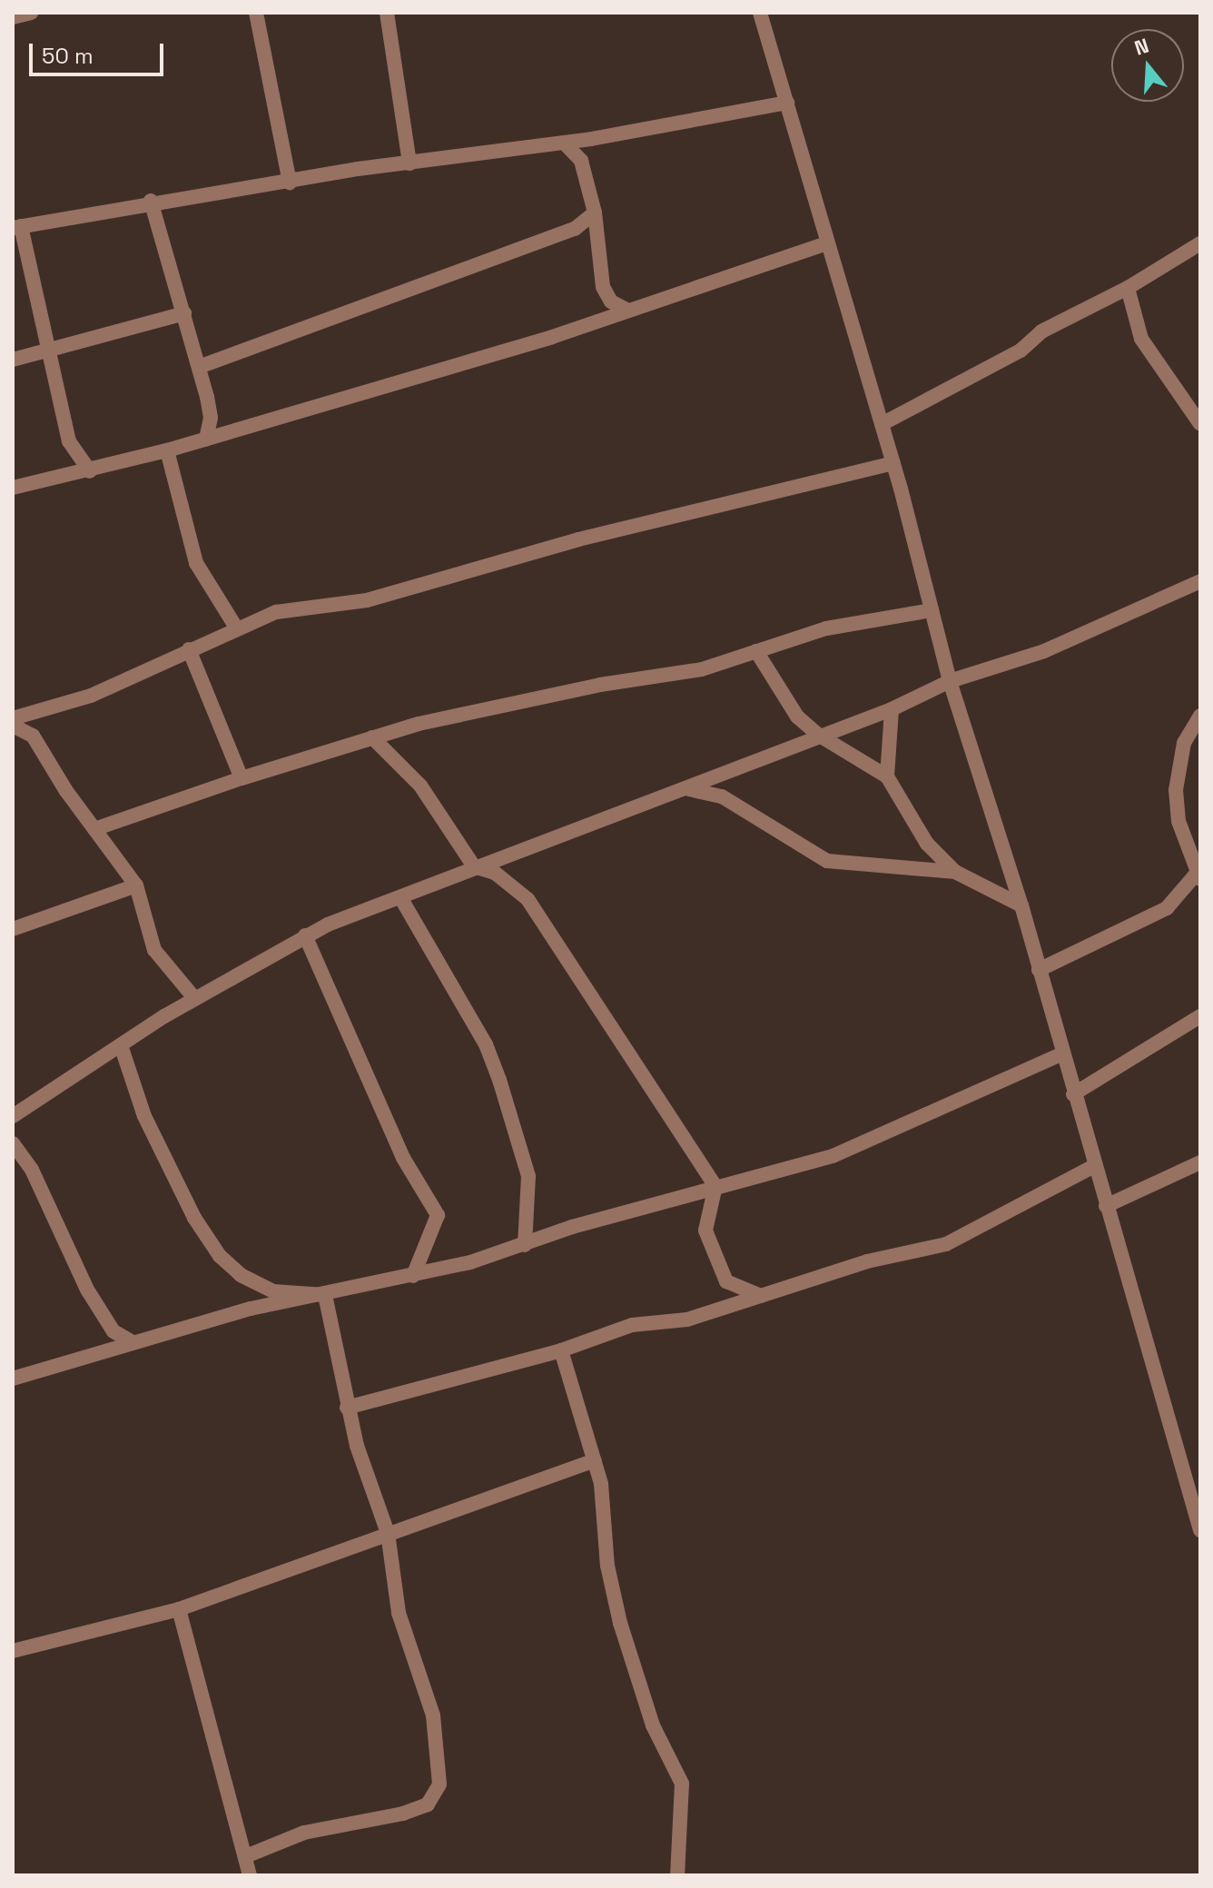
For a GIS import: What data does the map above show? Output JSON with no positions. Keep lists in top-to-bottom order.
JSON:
{
  "scale_bar": "50 m",
  "north": "top"
}
